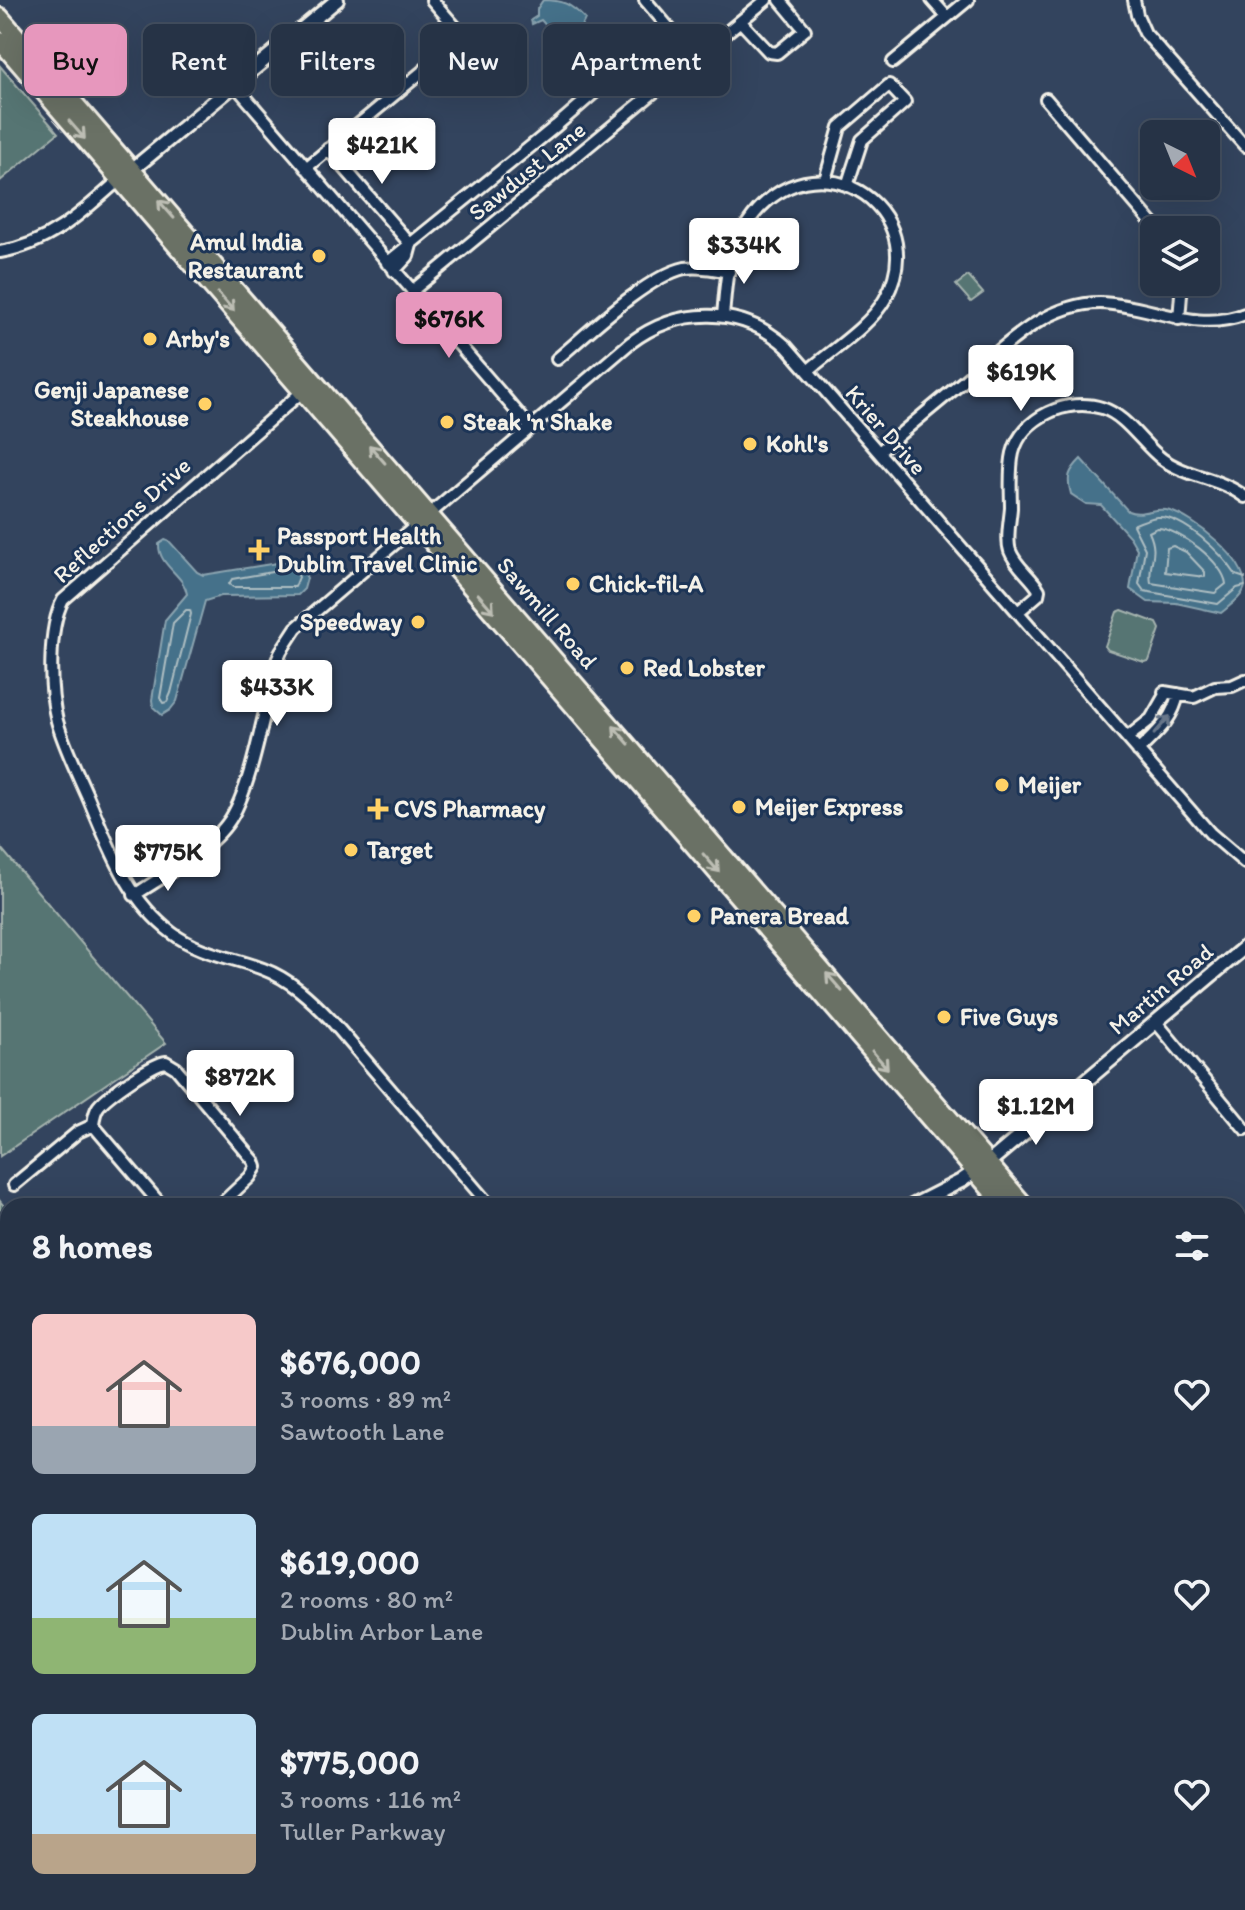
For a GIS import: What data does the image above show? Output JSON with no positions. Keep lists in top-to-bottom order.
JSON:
{
  "streets": {
    "main road": ["Sawmill Road"],
    "street": [
      "Sawdust Lane",
      "Krier Drive",
      "Reflections Drive",
      "Martin Road"
    ]
  },
  "crossings": [
    ["Krier Drive", "Reflections Drive"],
    ["Krier Drive", "Sawmill Road"],
    ["Reflections Drive", "Sawmill Road"],
    ["Sawmill Road", "Martin Road"]
  ],
  "places": {
    "other": [
      "Amul India Restaurant",
      "Arby's",
      "Genji Japanese Steakhouse",
      "Steak 'n Shake",
      "Kohl's",
      "Chick-fil-A",
      "Speedway",
      "Red Lobster",
      "Meijer",
      "Meijer Express",
      "Target",
      "Panera Bread",
      "Five Guys"
    ],
    "health": ["Passport Health Dublin Travel Clinic", "CVS Pharmacy"]
  },
  "north": "bottom right",
  "page": {
    "chip": [
      "Buy",
      "Rent",
      "Filters",
      "New",
      "Apartment"
    ],
    "price": [
      "$421K",
      "$334K",
      "$676K",
      "$619K",
      "$433K",
      "$775K",
      "$872K",
      "$1.12M"
    ],
    "heading": "8 homes",
    "list": [
      {
        "name": "$676,000",
        "note": "3 rooms · 89 m² · Sawtooth Lane"
      },
      {
        "name": "$619,000",
        "note": "2 rooms · 80 m² · Dublin Arbor Lane"
      },
      {
        "name": "$775,000",
        "note": "3 rooms · 116 m² · Tuller Parkway"
      }
    ]
  }
}
